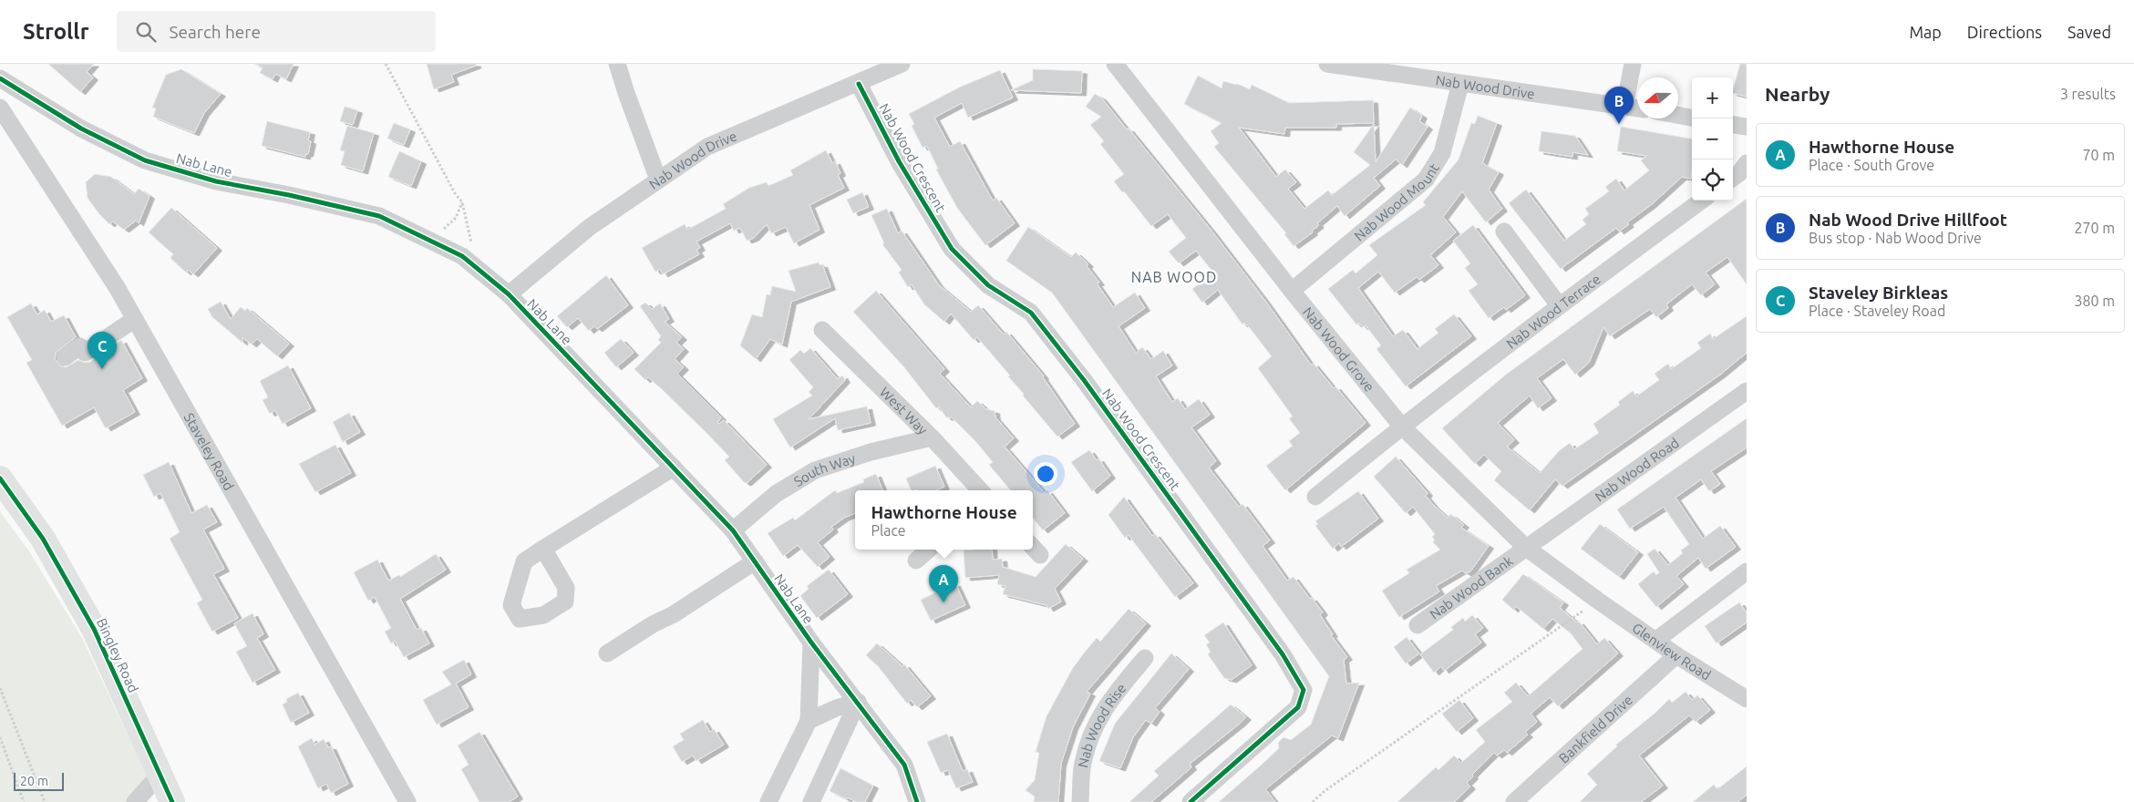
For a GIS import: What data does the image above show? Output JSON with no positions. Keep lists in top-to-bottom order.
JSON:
{
  "streets": {
    "highway": ["Bingley Road"],
    "street": [
      "Nab Wood Drive",
      "Nab Wood Crescent",
      "Nab Lane",
      "Nab Wood Mount",
      "Nab Wood Terrace",
      "Nab Wood Grove",
      "West Way",
      "Staveley Road",
      "Nab Wood Road",
      "South Way",
      "Nab Wood Bank",
      "Glenview Road",
      "Nab Wood Rise",
      "Bankfield Drive"
    ]
  },
  "crossings": [
    ["Nab Wood Drive", "Nab Wood Crescent"],
    ["Nab Wood Drive", "Nab Lane"],
    ["Nab Wood Drive", "Nab Wood Mount"],
    ["Nab Lane", "South Way"],
    ["Nab Wood Mount", "Nab Wood Grove"],
    ["Nab Wood Terrace", "Nab Wood Grove"],
    ["Nab Wood Grove", "Nab Wood Road"],
    ["Nab Wood Grove", "Nab Wood Bank"],
    ["Nab Wood Grove", "Glenview Road"],
    ["West Way", "South Way"],
    ["Nab Wood Road", "Nab Wood Bank"],
    ["Glenview Road", "Bankfield Drive"]
  ],
  "districts": ["NAB WOOD"],
  "scale_bar": "20 m",
  "north": "left",
  "page": {
    "header": "Strollr",
    "search": "Search here",
    "nav": ["Map", "Directions", "Saved"],
    "heading": ["Nearby", "3 results"],
    "map_buttons": ["+", "−"],
    "pins": ["B", "C", "A"],
    "list": [
      {
        "mark": "A",
        "name": "Hawthorne House",
        "note": "Place · South Grove",
        "value": "70 m"
      },
      {
        "mark": "B",
        "name": "Nab Wood Drive Hillfoot",
        "note": "Bus stop · Nab Wood Drive",
        "value": "270 m"
      },
      {
        "mark": "C",
        "name": "Staveley Birkleas",
        "note": "Place · Staveley Road",
        "value": "380 m"
      }
    ],
    "popup": ["Hawthorne House", "Place"],
    "scale": "20 m"
  }
}
